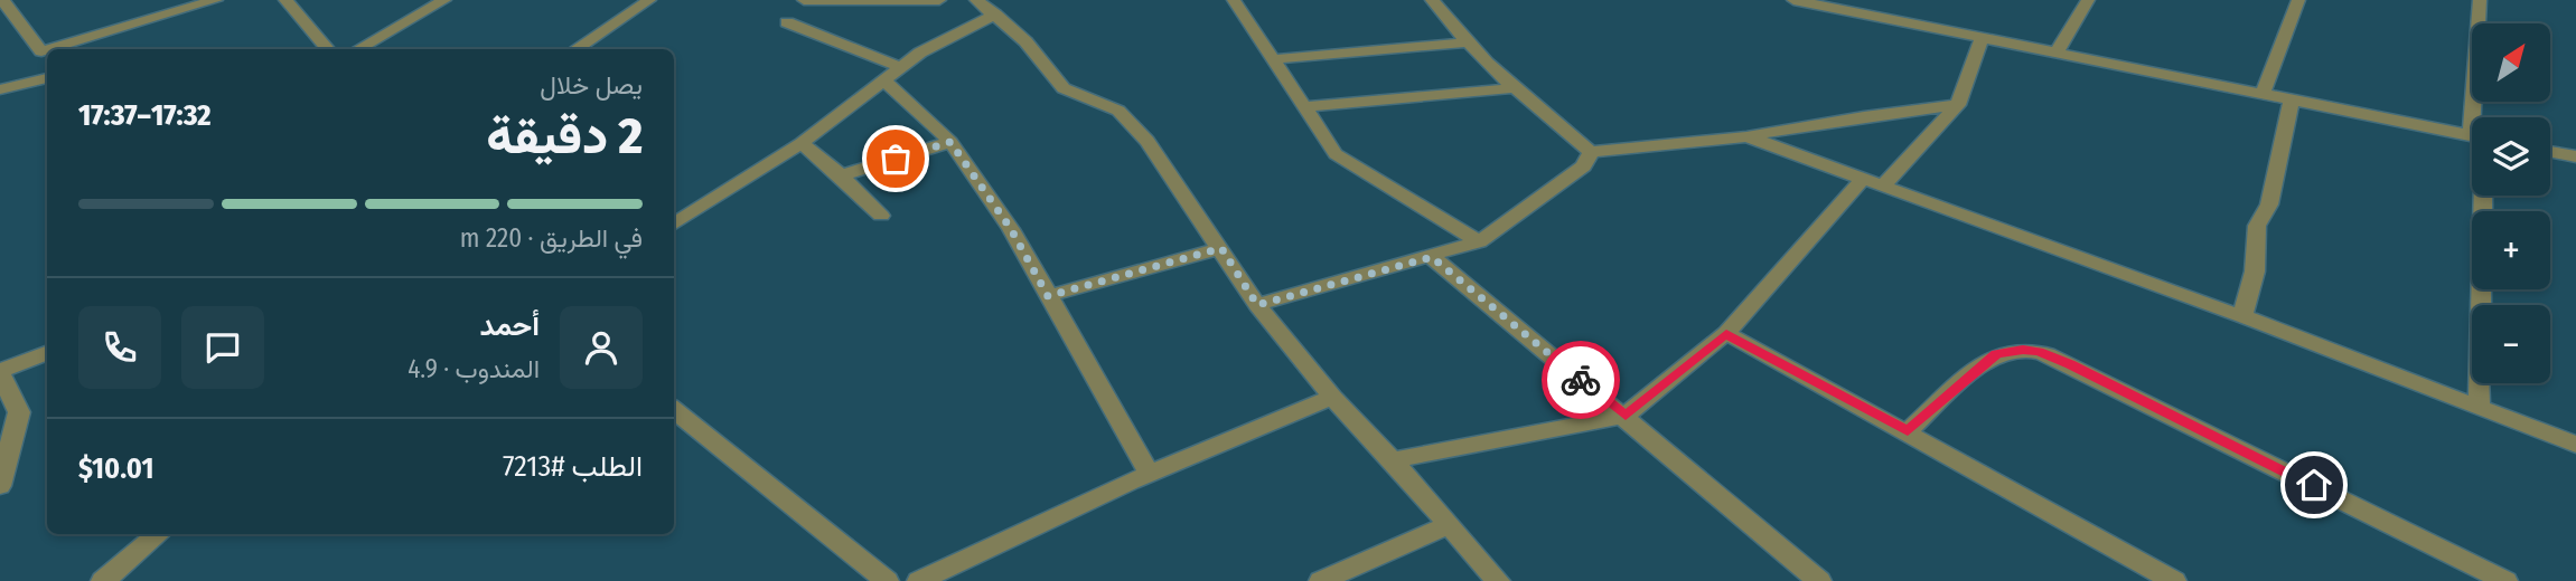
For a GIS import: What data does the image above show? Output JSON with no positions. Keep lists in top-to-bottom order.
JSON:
{
  "north": "top right",
  "page": {
    "map_buttons": ["+", "−"],
    "heading": ["2 دقيقة", "يصل خلال", "17:32–17:37"],
    "panel": [
      "أحمد",
      "المندوب · 4.9",
      "الطلب #7213",
      "$10.01"
    ],
    "bar": "في الطريق · 220 m"
  }
}
